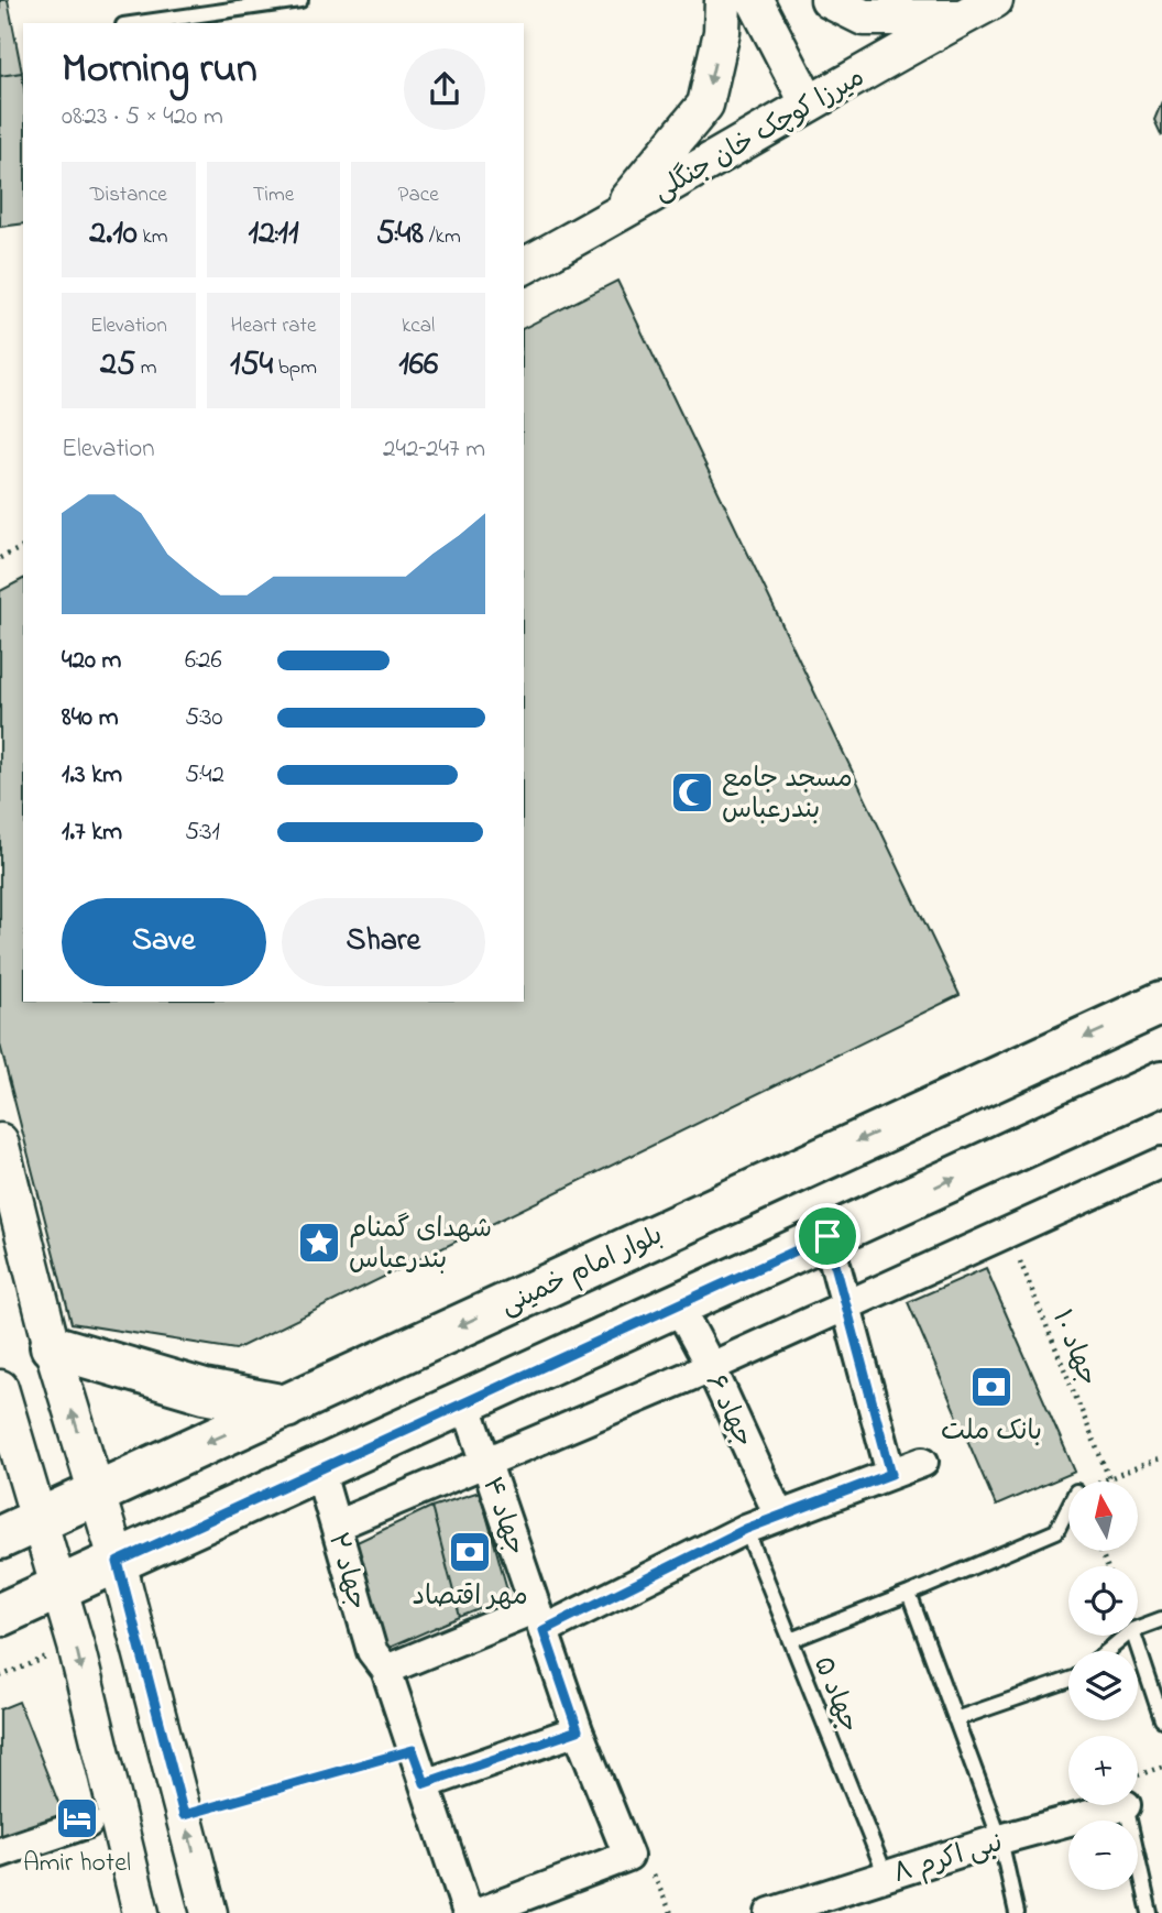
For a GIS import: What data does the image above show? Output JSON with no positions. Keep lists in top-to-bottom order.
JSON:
{
  "streets": {
    "main road": ["بلوار امام خمینی"],
    "street": [
      "میرزا کوچک خان جنگلی",
      "جهاد ۶",
      "جهاد ۴",
      "جهاد ۲",
      "نبی اکرم ۸"
    ],
    "lane": ["جهاد ۵"],
    "path": ["جهاد ۱۰"]
  },
  "crossings": [
    ["جهاد ۵", "نبی اکرم ۸"]
  ],
  "places": {
    "mosque": ["مسجد جامع بندرعباس"],
    "place": ["شهدای گمنام بندرعباس"],
    "bank": ["بانک ملت", "مهر اقتصاد"],
    "hotel": ["Amir hotel"]
  },
  "north": "top",
  "page": {
    "heading": ["Morning run", "08:23 · 5 × 420 m"],
    "stats": [
      ["Distance", "2.10 km"],
      ["Time", "12:11"],
      ["Pace", "5:48 /km"],
      ["Elevation", "25 m"],
      ["Heart rate", "154 bpm"],
      ["kcal", "166"]
    ],
    "chart": ["Elevation", "242–247 m"],
    "list": [
      {
        "name": "420 m",
        "note": "6:26"
      },
      {
        "name": "840 m",
        "note": "5:30"
      },
      {
        "name": "1.3 km",
        "note": "5:42"
      },
      {
        "name": "1.7 km",
        "note": "5:31"
      }
    ],
    "buttons": ["Save", "Share"],
    "map_buttons": ["+", "−"]
  }
}
